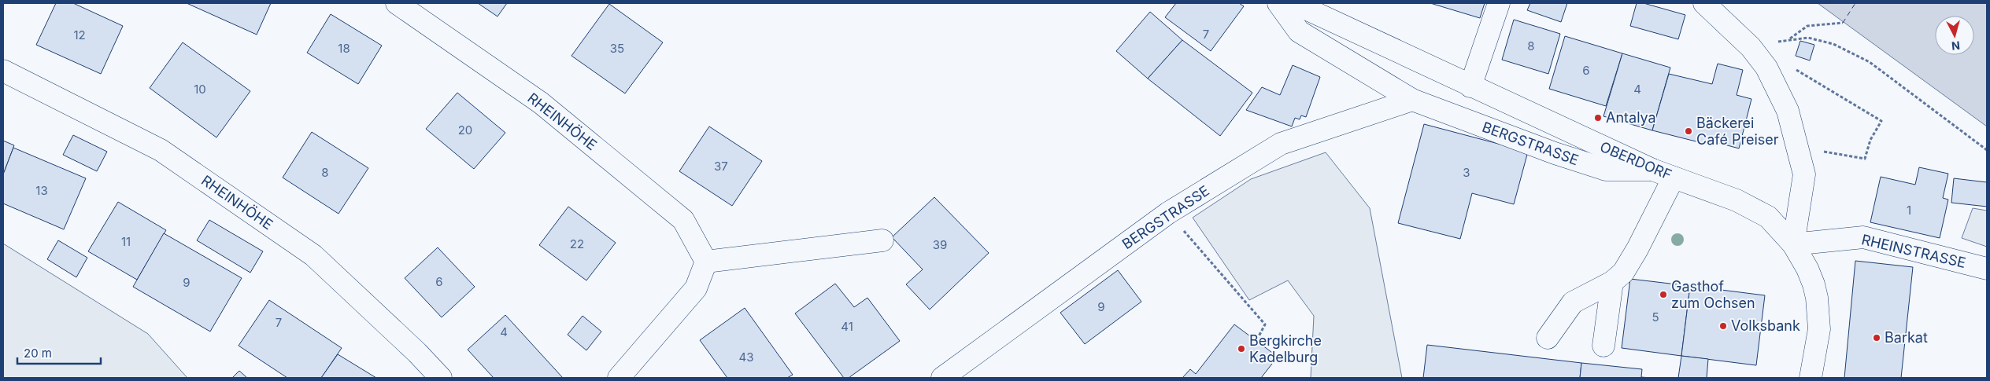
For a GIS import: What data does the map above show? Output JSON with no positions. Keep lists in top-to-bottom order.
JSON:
{
  "streets": {
    "street": [
      "RHEINHÖHE",
      "BERGSTRASSE",
      "OBERDORF",
      "RHEINSTRASSE"
    ]
  },
  "crossings": [
    ["BERGSTRASSE", "OBERDORF"],
    ["OBERDORF", "RHEINSTRASSE"]
  ],
  "places": [
    "Antalya",
    "Bäckerei Café Preiser",
    "Gasthof zum Ochsen",
    "Volksbank",
    "Barkat",
    "Bergkirche Kadelburg"
  ],
  "house_numbers": [
    "7",
    "12",
    "8",
    "18",
    "35",
    "6",
    "10",
    "4",
    "20",
    "37",
    "8",
    "3",
    "13",
    "1",
    "11",
    "22",
    "39",
    "6",
    "9",
    "9",
    "5",
    "7",
    "41",
    "4",
    "43"
  ],
  "scale_bar": "20 m",
  "north": "bottom"
}
